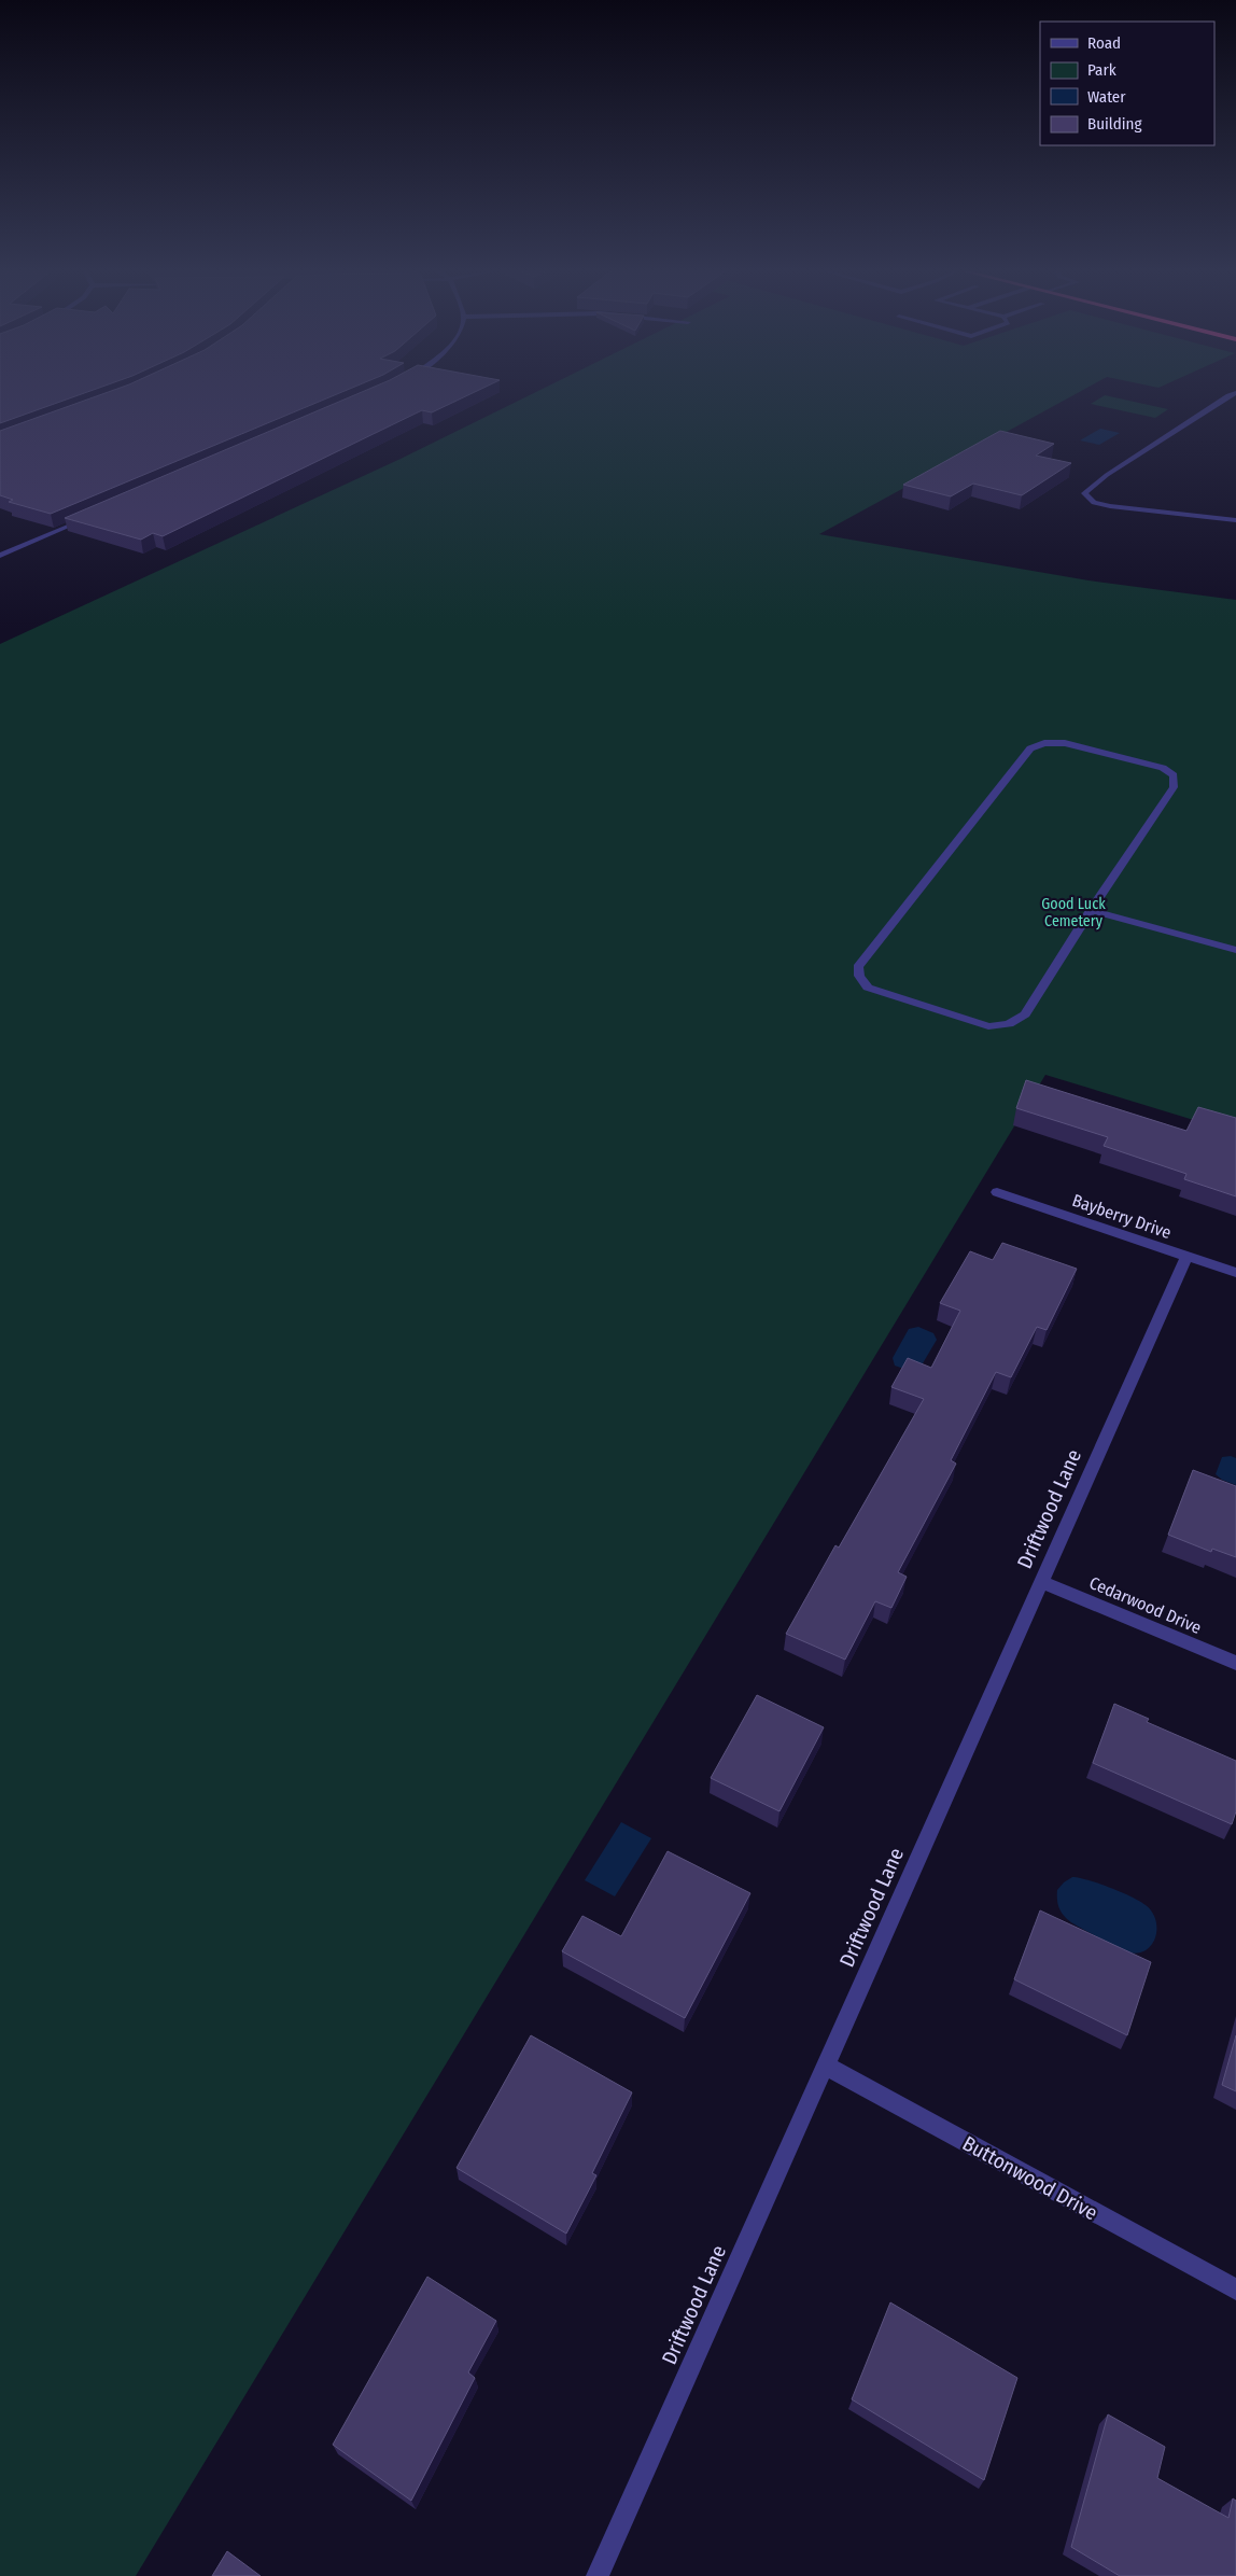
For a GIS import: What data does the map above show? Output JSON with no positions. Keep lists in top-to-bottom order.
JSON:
{
  "streets": {
    "street": [
      "Bayberry Drive",
      "Driftwood Lane",
      "Cedarwood Drive",
      "Buttonwood Drive"
    ]
  },
  "crossings": [
    ["Bayberry Drive", "Driftwood Lane"],
    ["Driftwood Lane", "Cedarwood Drive"],
    ["Driftwood Lane", "Buttonwood Drive"]
  ],
  "parks": ["Good Luck Cemetery"],
  "legend": [
    "Road",
    "Park",
    "Water",
    "Building"
  ]
}
